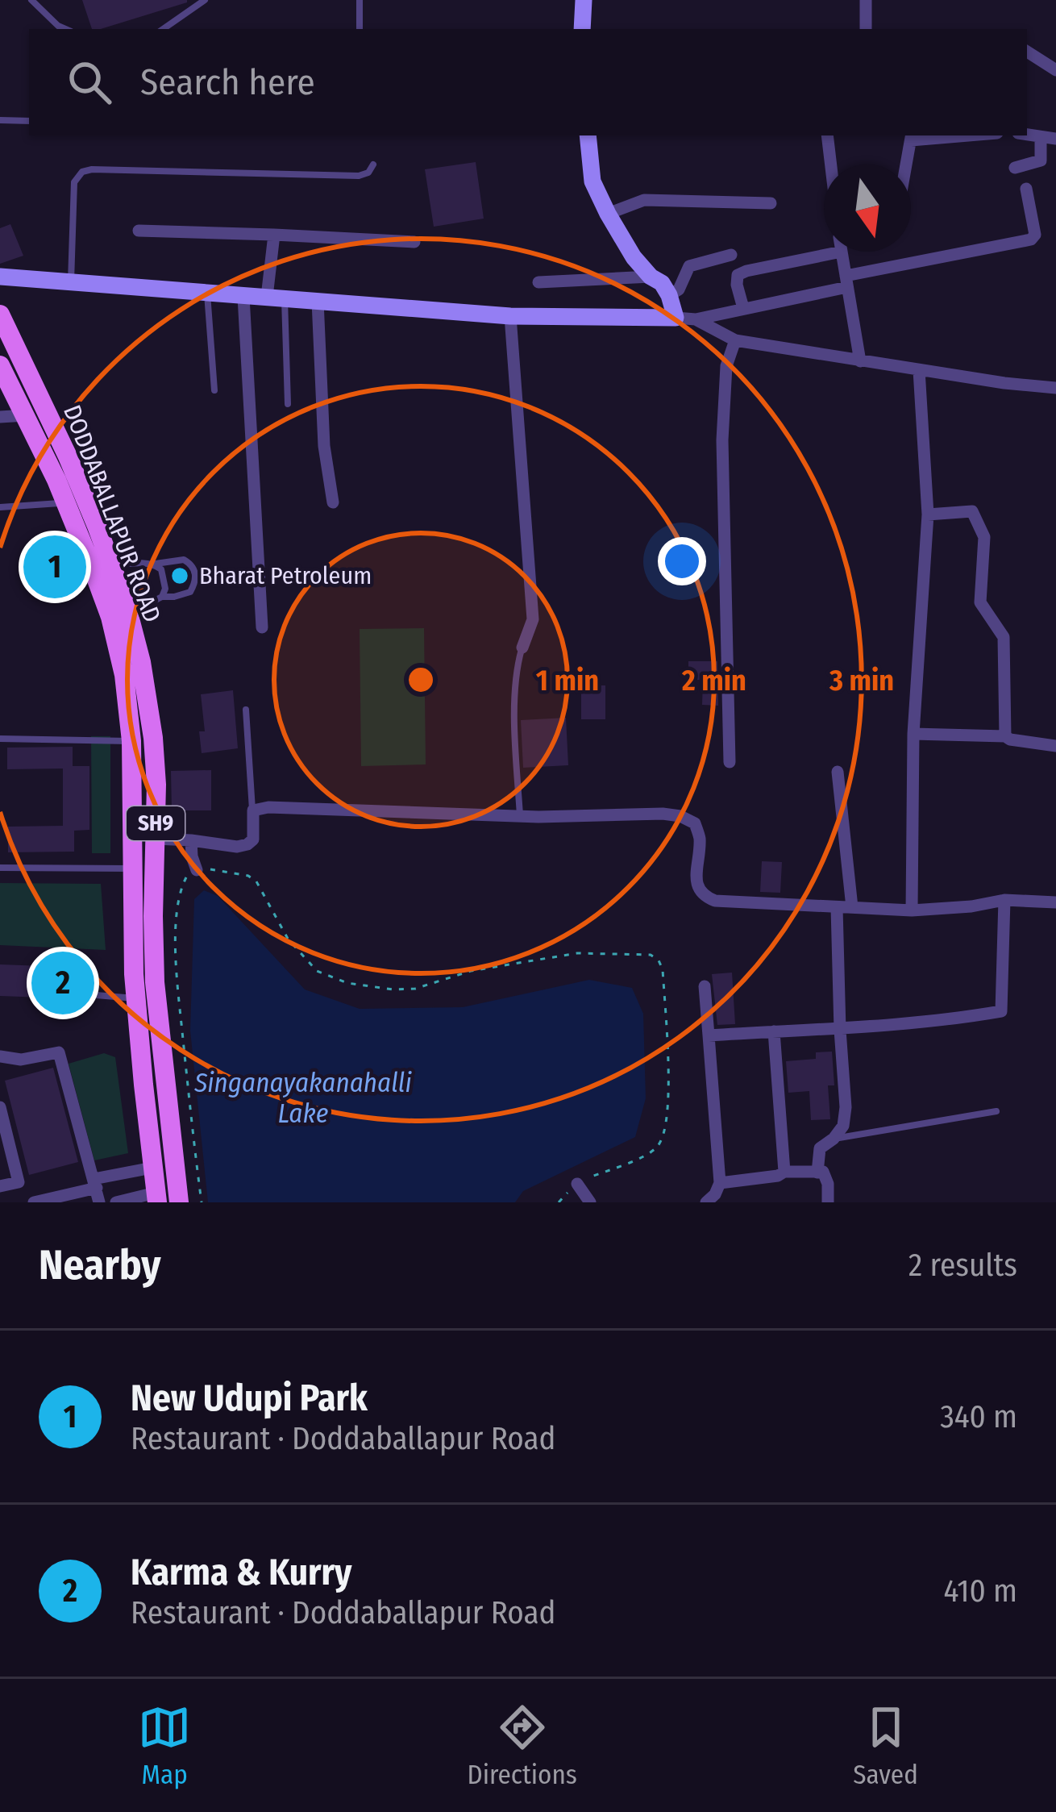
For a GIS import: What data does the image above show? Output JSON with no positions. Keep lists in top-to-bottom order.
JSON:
{
  "streets": {
    "main road": ["DODDABALLAPUR ROAD", "SH9"]
  },
  "water": ["Singanayakanahalli Lake"],
  "places": ["Bharat Petroleum"],
  "north": "bottom",
  "page": {
    "search": "Search here",
    "pins": ["1", "2"],
    "heading": ["Nearby", "2 results"],
    "list": [
      {
        "mark": "1",
        "name": "New Udupi Park",
        "note": "Restaurant · Doddaballapur Road",
        "value": "340 m"
      },
      {
        "mark": "2",
        "name": "Karma & Kurry",
        "note": "Restaurant · Doddaballapur Road",
        "value": "410 m"
      }
    ],
    "nav": ["Map", "Directions", "Saved"]
  },
  "rings": ["1 min", "2 min", "3 min"]
}
